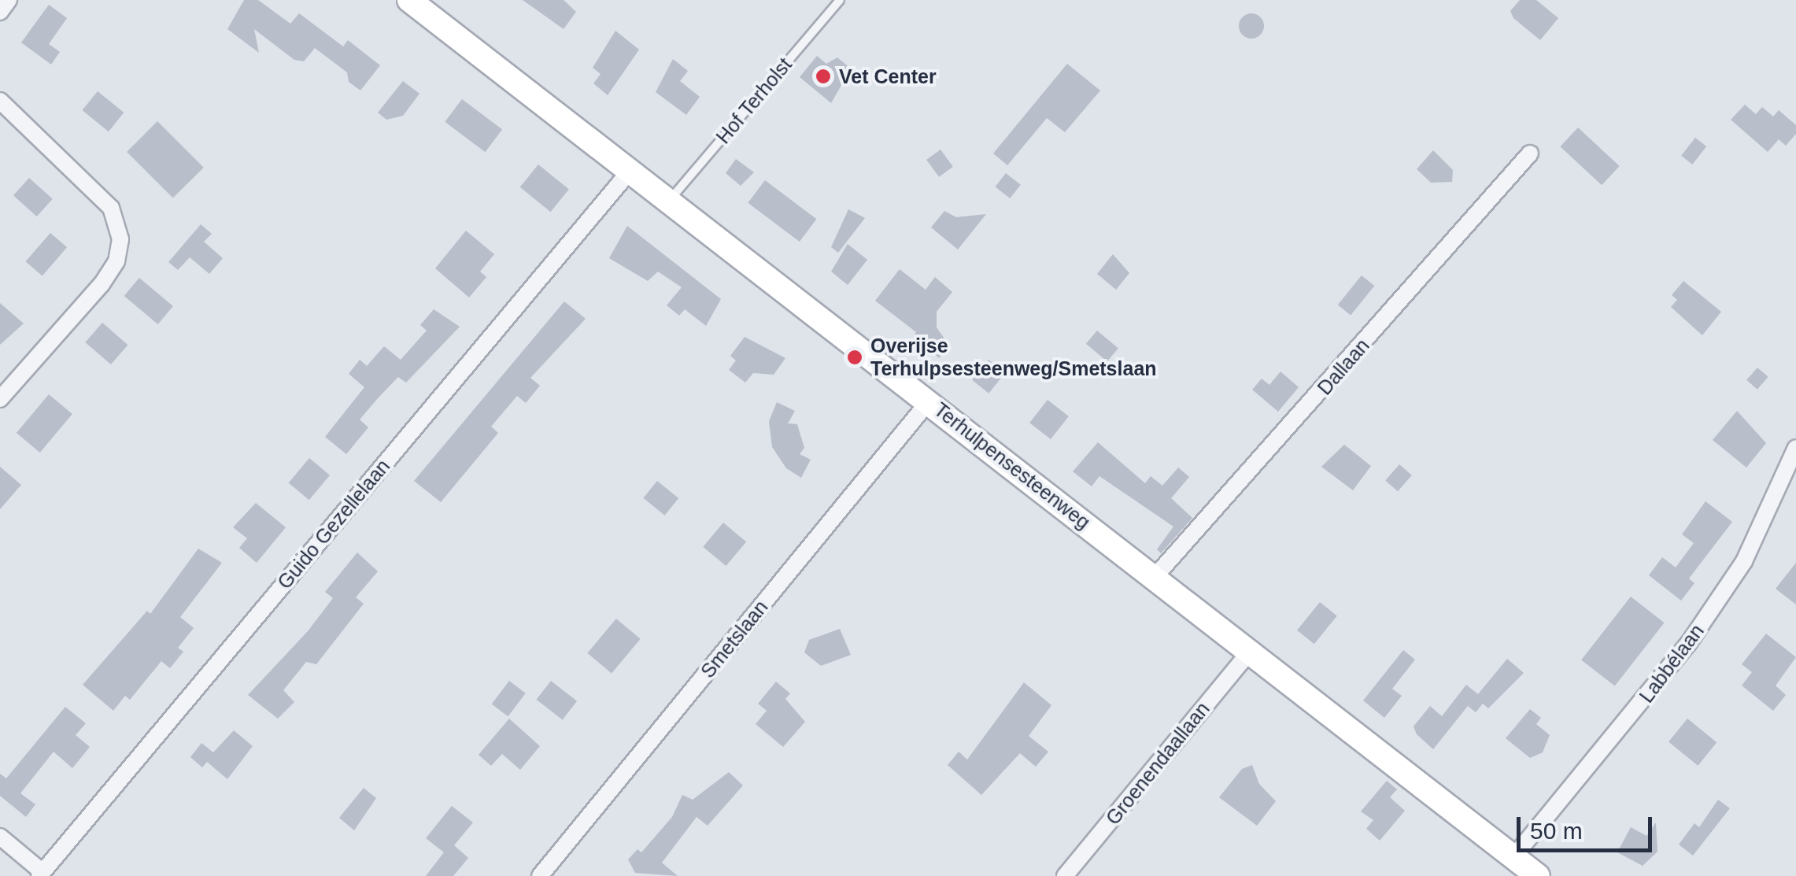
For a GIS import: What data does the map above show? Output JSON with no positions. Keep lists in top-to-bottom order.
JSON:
{
  "streets": {
    "main road": ["Terhulpensesteenweg"],
    "street": [
      "Dallaan",
      "Guido Gezellelaan",
      "Smetslaan",
      "Labbélaan",
      "Groenendaallaan"
    ],
    "lane": ["Hof Terholst"]
  },
  "crossings": [
    ["Hof Terholst", "Terhulpensesteenweg"],
    ["Dallaan", "Terhulpensesteenweg"],
    ["Terhulpensesteenweg", "Guido Gezellelaan"],
    ["Terhulpensesteenweg", "Smetslaan"],
    ["Terhulpensesteenweg", "Labbélaan"],
    ["Terhulpensesteenweg", "Groenendaallaan"]
  ],
  "places": ["Vet Center", "Overijse Terhulpsesteenweg/Smetslaan"],
  "scale_bar": "50 m"
}
